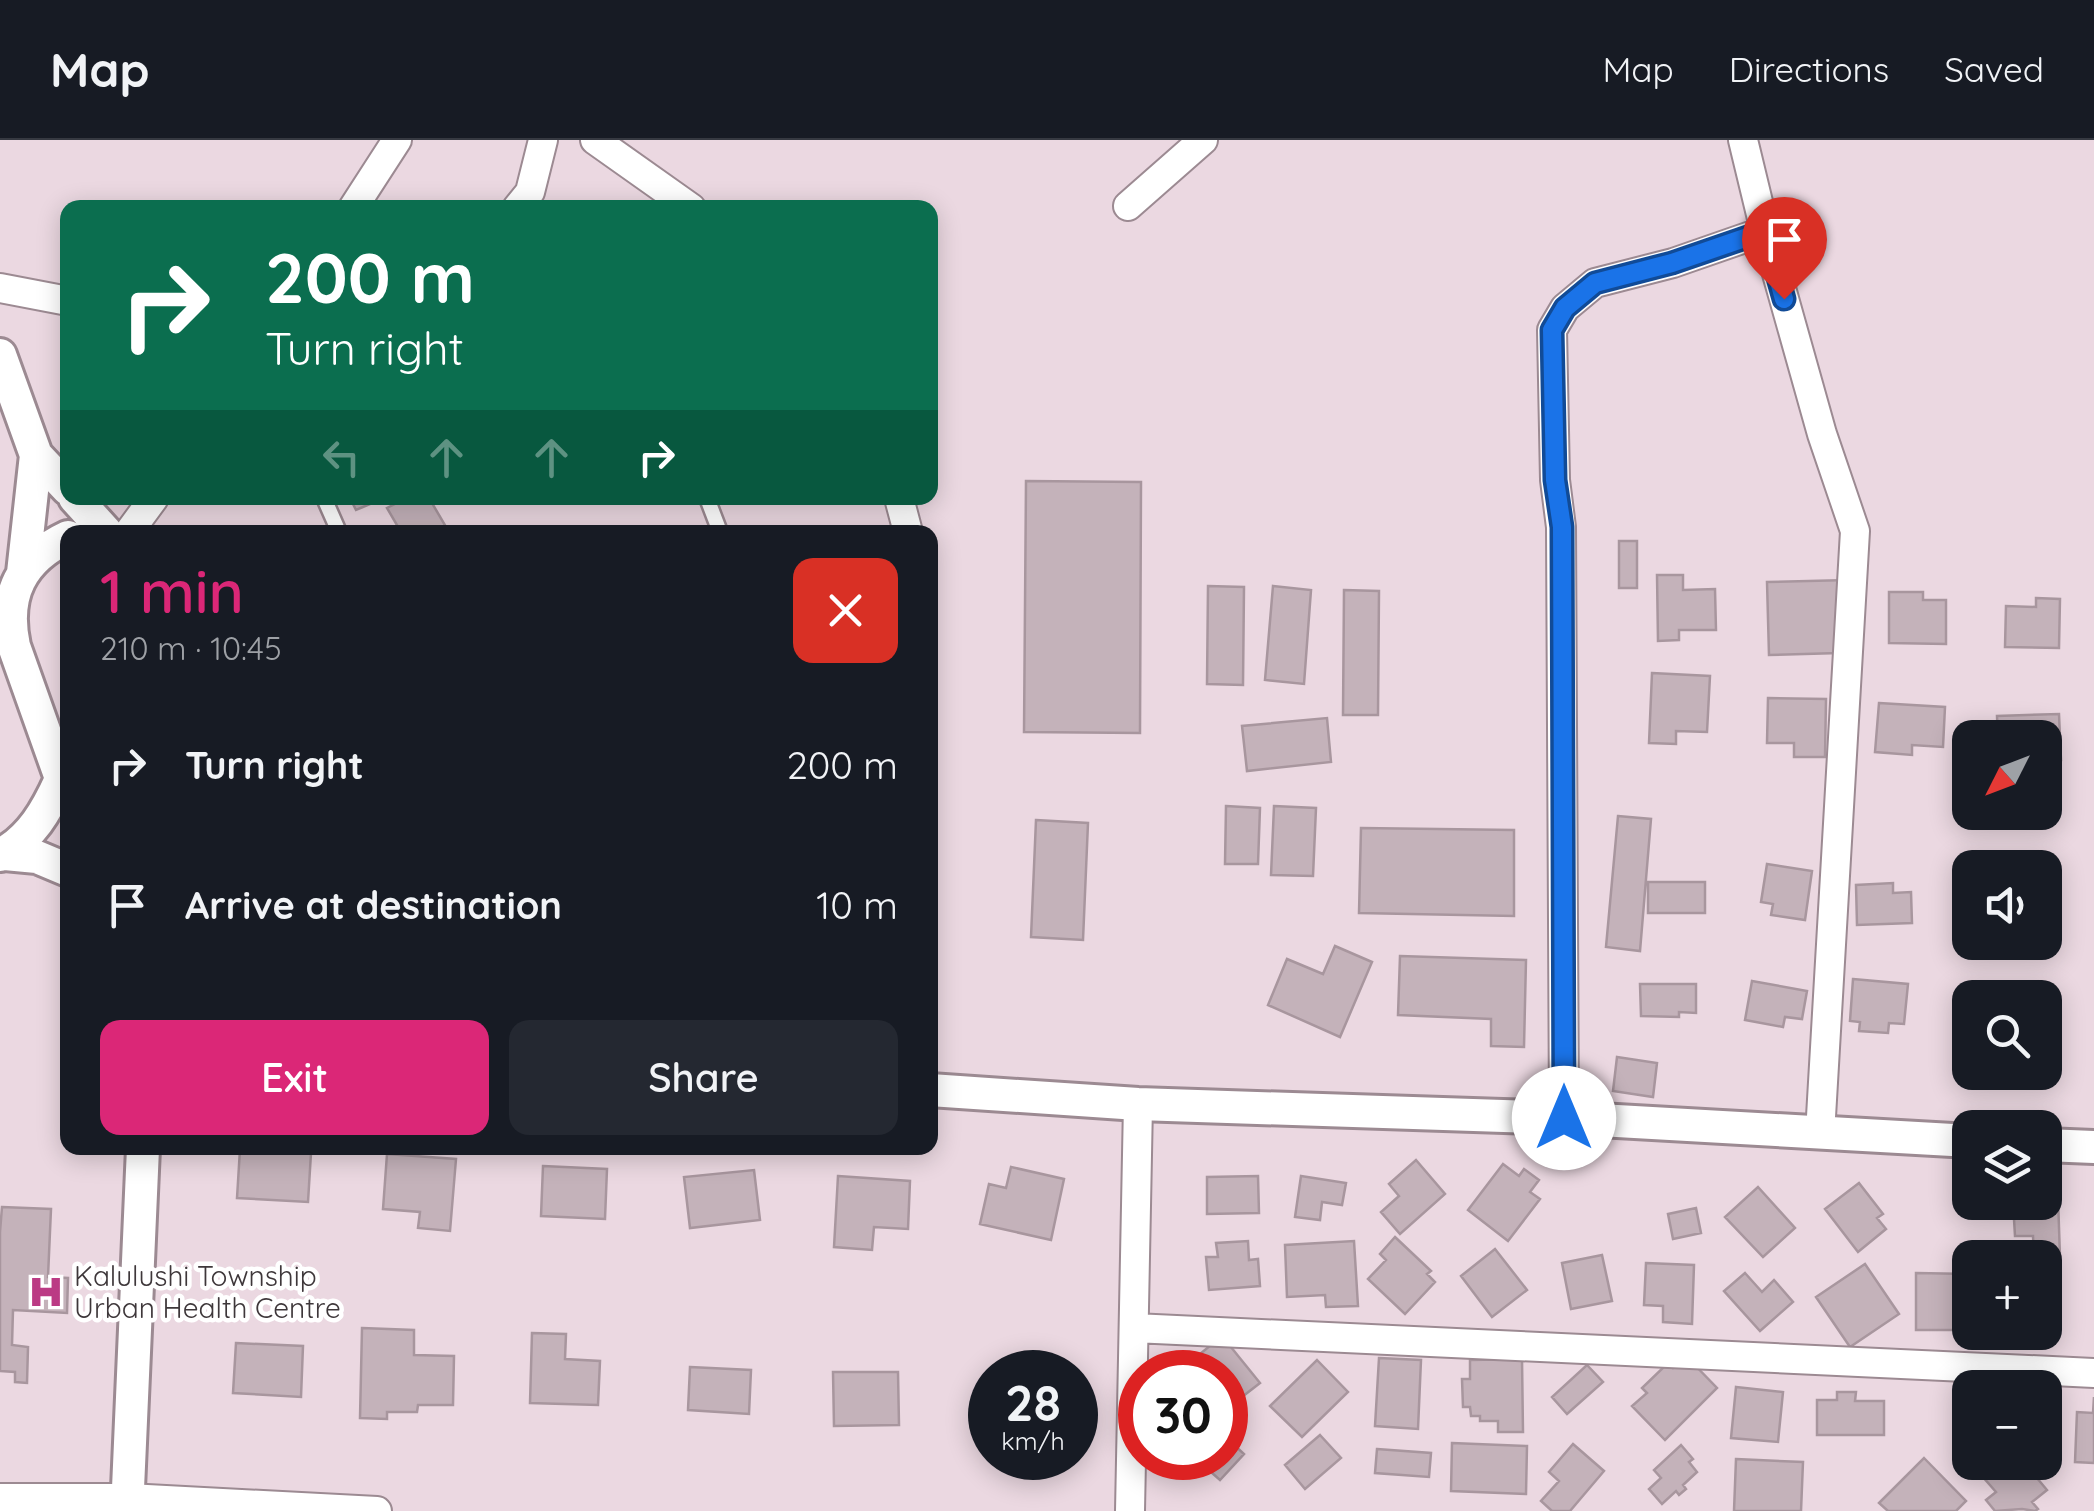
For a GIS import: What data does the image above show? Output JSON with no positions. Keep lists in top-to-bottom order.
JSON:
{
  "places": {
    "hospital": ["Kalulushi Township Urban Health Centre"]
  },
  "north": "bottom left",
  "page": {
    "header": "Map",
    "nav": ["Map", "Directions", "Saved"],
    "turn": ["200 m", "Turn right"],
    "heading": ["1 min", "210 m · 10:45"],
    "list": [
      {
        "name": "Turn right",
        "value": "200 m"
      },
      {
        "name": "Arrive at destination",
        "value": "10 m"
      }
    ],
    "map_buttons": ["+", "−"],
    "buttons": ["Exit", "Share"],
    "speed": "28 km/h",
    "limit": "30"
  }
}
